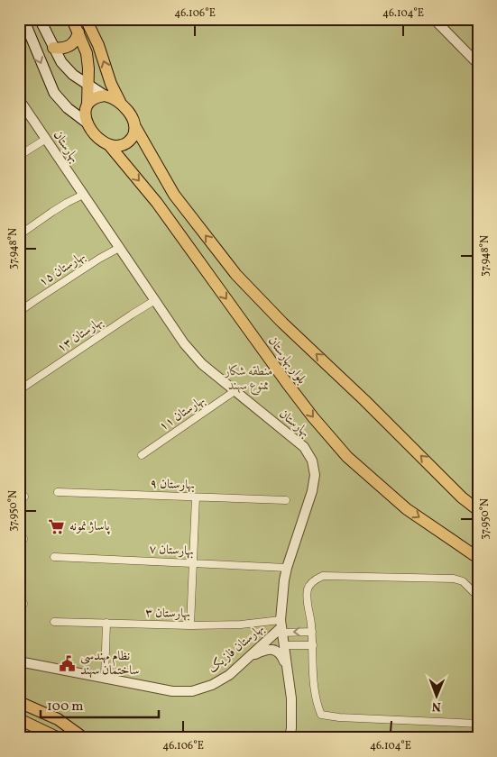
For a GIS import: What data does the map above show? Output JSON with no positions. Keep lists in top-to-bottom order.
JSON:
{
  "streets": {
    "main road": ["بلوار بهارستان"],
    "street": [
      "بهارستان",
      "بهارستان ۱۵",
      "بهارستان ۱۳",
      "بهارستان ۱۱",
      "بهارستان ۹",
      "بهارستان ۷",
      "بهارستان ۳",
      "بهارستان فاز یک"
    ]
  },
  "crossings": [
    ["بهارستان", "بهارستان ۱۵"],
    ["بهارستان", "بهارستان ۱۳"],
    ["بهارستان", "بهارستان ۱۱"],
    ["بهارستان", "بهارستان ۷"],
    ["بهارستان", "بهارستان ۳"],
    ["بهارستان", "بهارستان فاز یک"],
    ["بهارستان ۳", "بهارستان فاز یک"]
  ],
  "parks": ["منطقه شکار ممنوع سهند"],
  "places": {
    "supermarket": ["پاساژ نمونه"],
    "public building": ["نظام مهندسی ساختمان سهند"]
  },
  "scale_bar": "100 m",
  "north": "bottom",
  "coordinates": [
    "46.106°E",
    "46.104°E",
    "37.948°N",
    "37.950°N"
  ]
}
